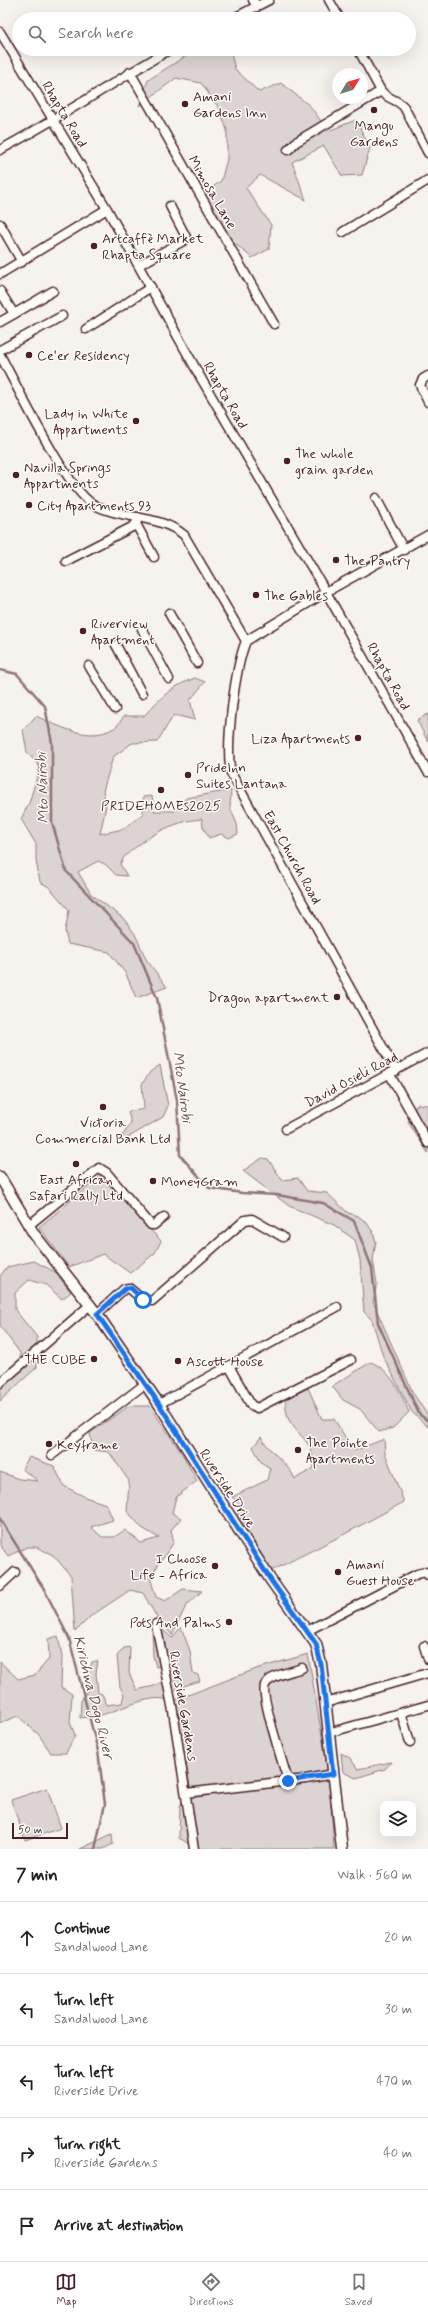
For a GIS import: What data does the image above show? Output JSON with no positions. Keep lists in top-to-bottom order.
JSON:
{
  "streets": {
    "street": [
      "Rhapta Road",
      "Mimosa Lane",
      "East Church Road",
      "David Osieli Road",
      "Riverside Drive",
      "Riverside Gardens"
    ]
  },
  "crossings": [
    ["East Church Road", "David Osieli Road"]
  ],
  "water": ["Mto Nairobi", "Kirichwa Dogo River"],
  "places": [
    "Amani Gardens Inn",
    "Mangu Gardens",
    "Artcaffè Market Rhapta Square",
    "Ce'er Residency",
    "Lady in White Appartments",
    "The whole grain garden",
    "Navilla Springs Appartments",
    "City Apartments 93",
    "The Pantry",
    "The Gables",
    "Riverview Apartment",
    "Liza Apartments",
    "PrideInn Suites Lantana",
    "PRIDEHOMEs2025",
    "Dragon apartment",
    "Victoria Commercial Bank Ltd",
    "East African Safari Rally Ltd",
    "MoneyGram",
    "THE CUBE",
    "Ascott House",
    "Keyframe",
    "The Pointe Apartments",
    "I Choose Life - Africa",
    "Amani Guest House",
    "Pots And Palms"
  ],
  "scale_bar": "50 m",
  "north": "top right",
  "page": {
    "search": "Search here",
    "scale": "50 m",
    "heading": ["7 min", "Walk · 560 m"],
    "list": [
      ["Continue", "Sandalwood Lane", "20 m"],
      ["Turn left", "Sandalwood Lane", "30 m"],
      ["Turn left", "Riverside Drive", "470 m"],
      ["Turn right", "Riverside Gardens", "40 m"],
      "Arrive at destination"
    ],
    "nav": ["Map", "Directions", "Saved"]
  }
}
